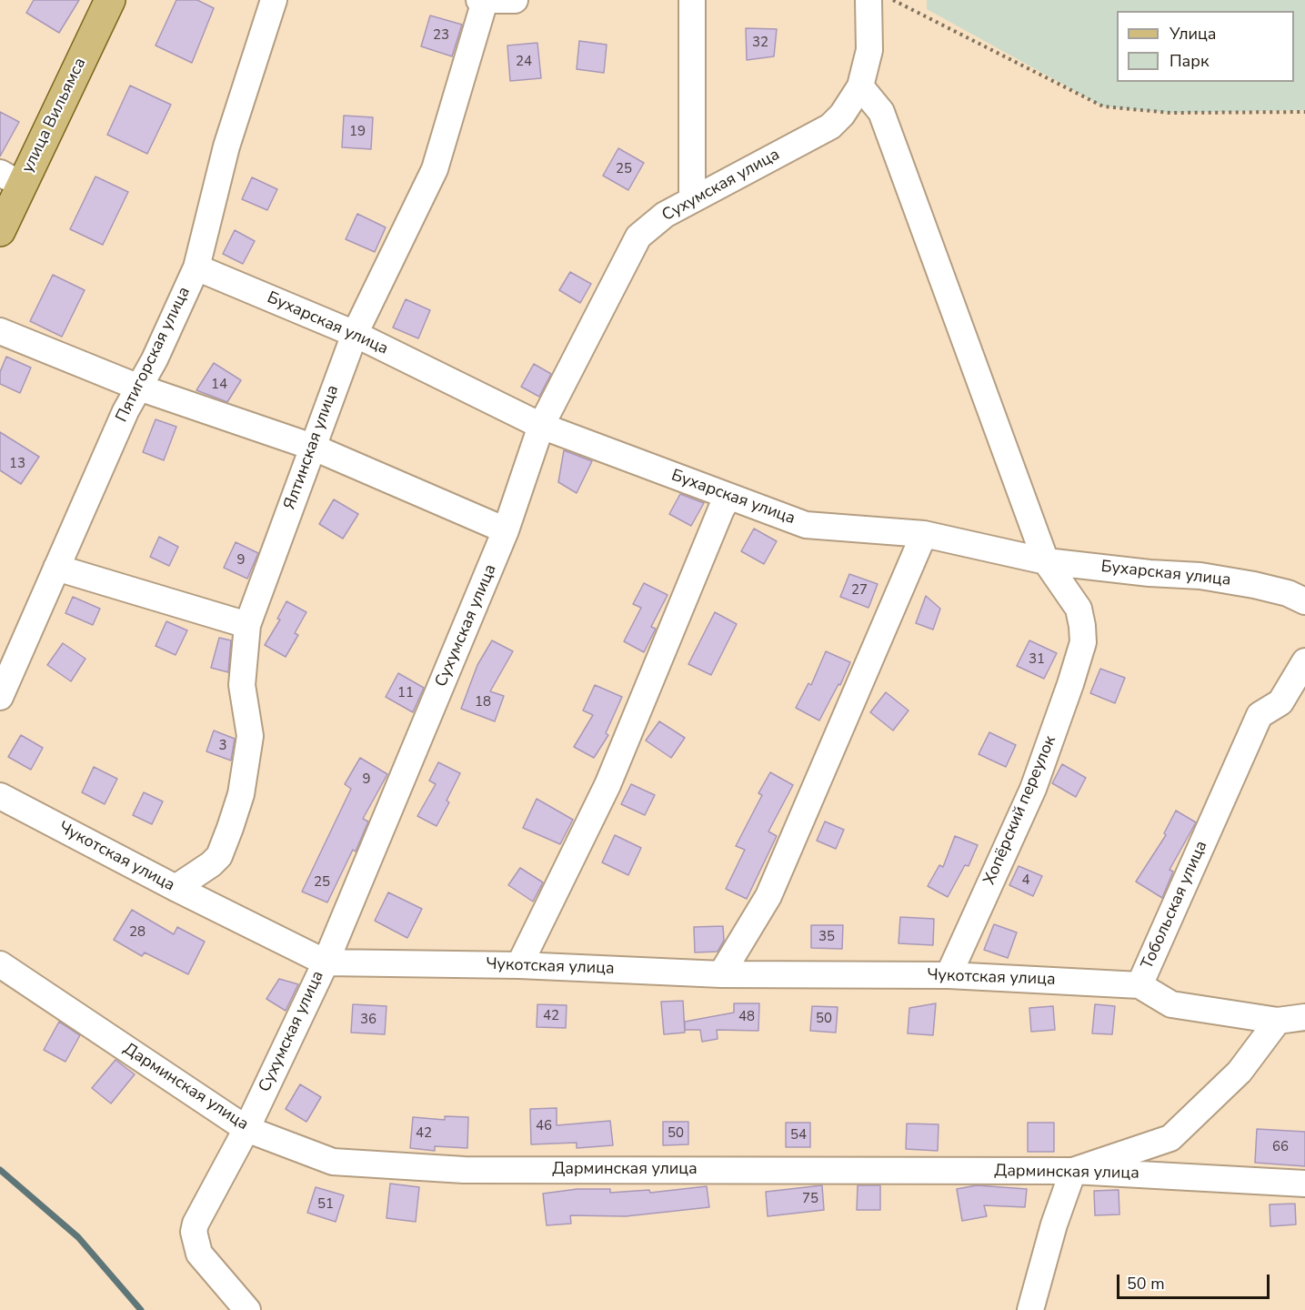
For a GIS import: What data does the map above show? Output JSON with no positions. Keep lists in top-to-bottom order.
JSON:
{
  "streets": {
    "main road": ["улица Вильямса"],
    "street": [
      "Сухумская улица",
      "Бухарская улица",
      "Пятигорская улица",
      "Ялтинская улица",
      "Хопёрский переулок",
      "Чукотская улица",
      "Тобольская улица",
      "Дарминская улица"
    ]
  },
  "crossings": [
    ["Сухумская улица", "Бухарская улица"],
    ["Сухумская улица", "Чукотская улица"],
    ["Сухумская улица", "Дарминская улица"],
    ["Бухарская улица", "Пятигорская улица"],
    ["Бухарская улица", "Ялтинская улица"],
    ["Бухарская улица", "Хопёрский переулок"],
    ["Ялтинская улица", "Чукотская улица"],
    ["Хопёрский переулок", "Чукотская улица"],
    ["Чукотская улица", "Тобольская улица"]
  ],
  "house_numbers": [
    "23",
    "32",
    "24",
    "19",
    "25",
    "14",
    "13",
    "9",
    "27",
    "31",
    "11",
    "18",
    "3",
    "9",
    "4",
    "25",
    "28",
    "35",
    "42",
    "48",
    "50",
    "36",
    "46",
    "42",
    "50",
    "54",
    "66",
    "75",
    "51"
  ],
  "legend": ["Улица", "Парк"],
  "scale_bar": "50 m"
}
